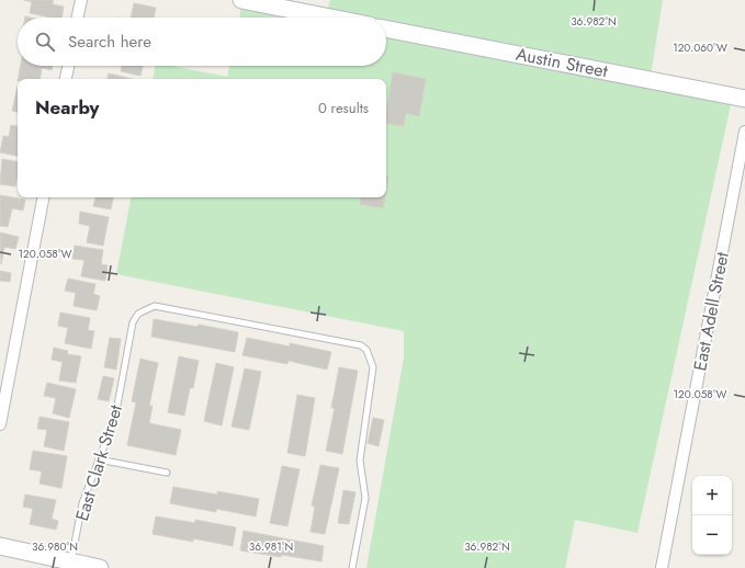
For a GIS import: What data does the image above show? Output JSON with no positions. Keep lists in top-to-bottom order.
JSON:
{
  "streets": {
    "street": ["Austin Street", "East Adell Street"],
    "lane": ["East Clark Street"]
  },
  "page": {
    "search": "Search here",
    "heading": ["Nearby", "0 results"],
    "map_buttons": ["+", "−"]
  },
  "coordinates": [
    "36.982°N",
    "120.060°W",
    "120.058°W",
    "36.980°N",
    "36.981°N"
  ]
}
